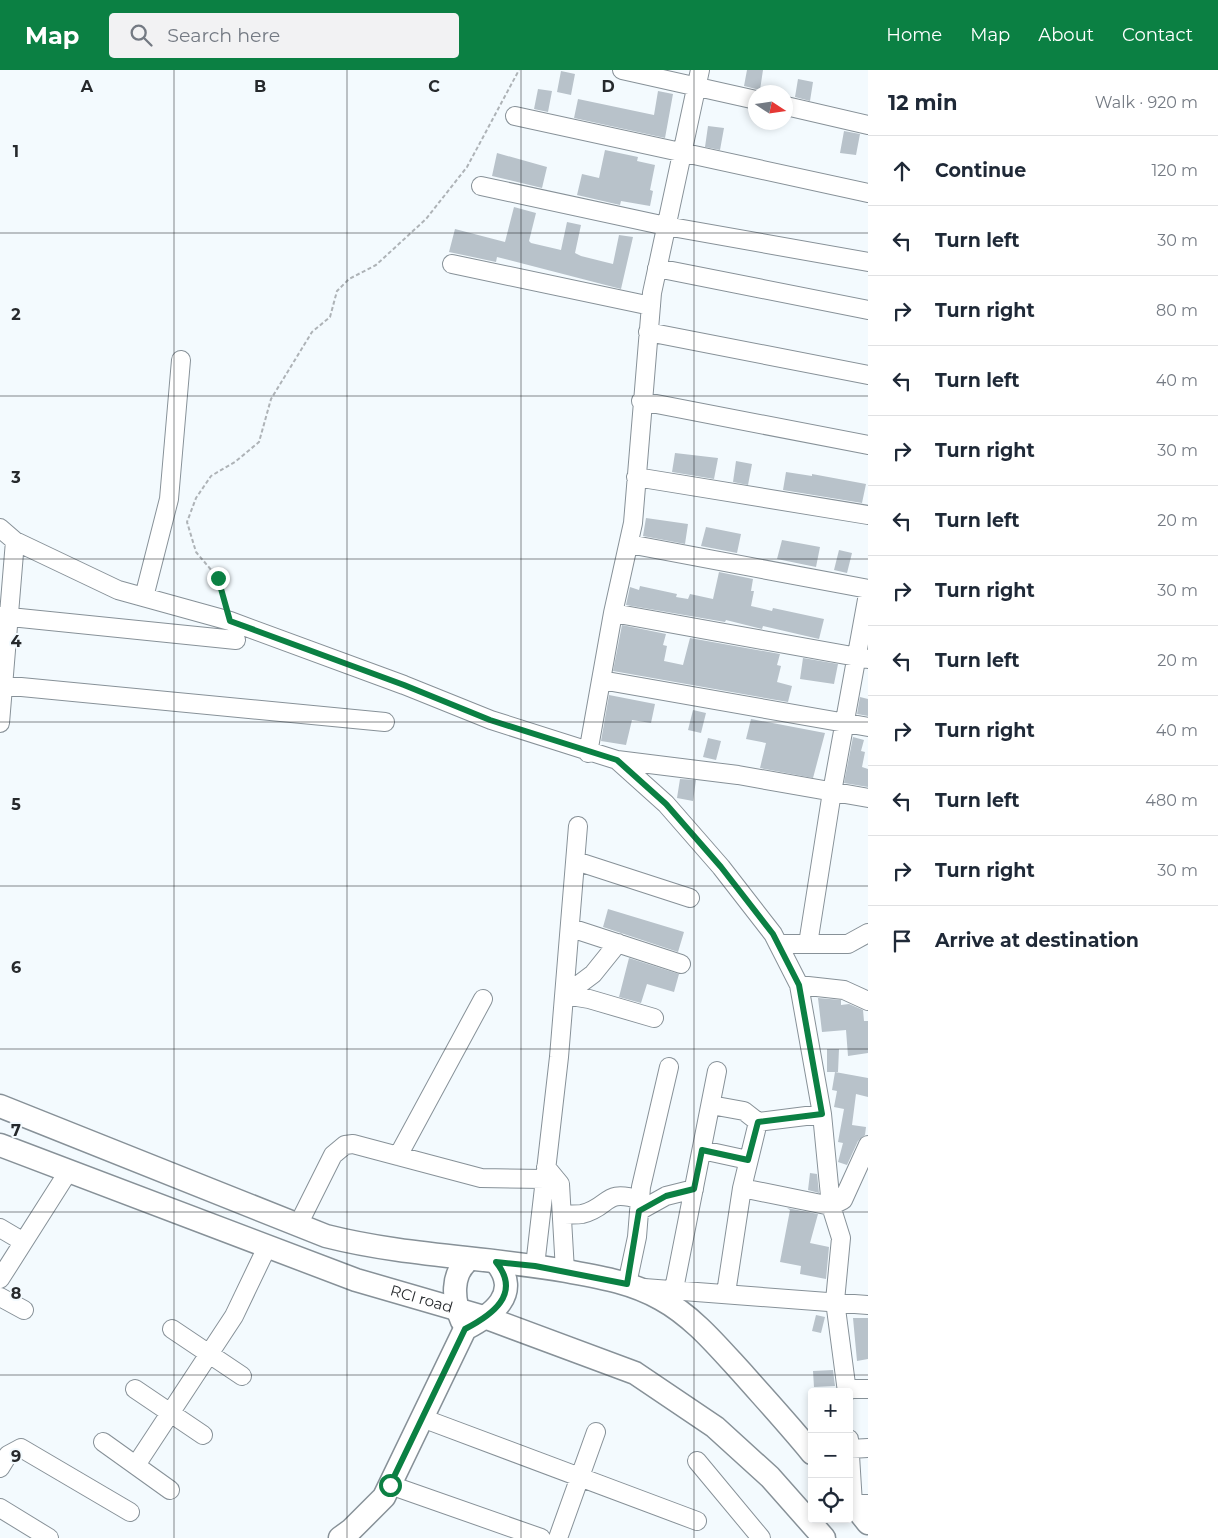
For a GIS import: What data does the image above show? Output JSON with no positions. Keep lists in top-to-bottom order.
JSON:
{
  "streets": {
    "main road": ["RCI road"]
  },
  "north": "right",
  "page": {
    "header": "Map",
    "search": "Search here",
    "nav": [
      "Home",
      "Map",
      "About",
      "Contact"
    ],
    "heading": ["12 min", "Walk · 920 m"],
    "list": [
      ["Continue", "120 m"],
      ["Turn left", "30 m"],
      ["Turn right", "80 m"],
      ["Turn left", "40 m"],
      ["Turn right", "30 m"],
      ["Turn left", "20 m"],
      ["Turn right", "30 m"],
      ["Turn left", "20 m"],
      ["Turn right", "40 m"],
      ["Turn left", "480 m"],
      ["Turn right", "30 m"],
      "Arrive at destination"
    ],
    "map_buttons": ["+", "−"]
  },
  "grid": {
    "columns": [
      "A",
      "B",
      "C",
      "D"
    ],
    "rows": [
      "1",
      "2",
      "3",
      "4",
      "5",
      "6",
      "7",
      "8",
      "9"
    ]
  }
}
